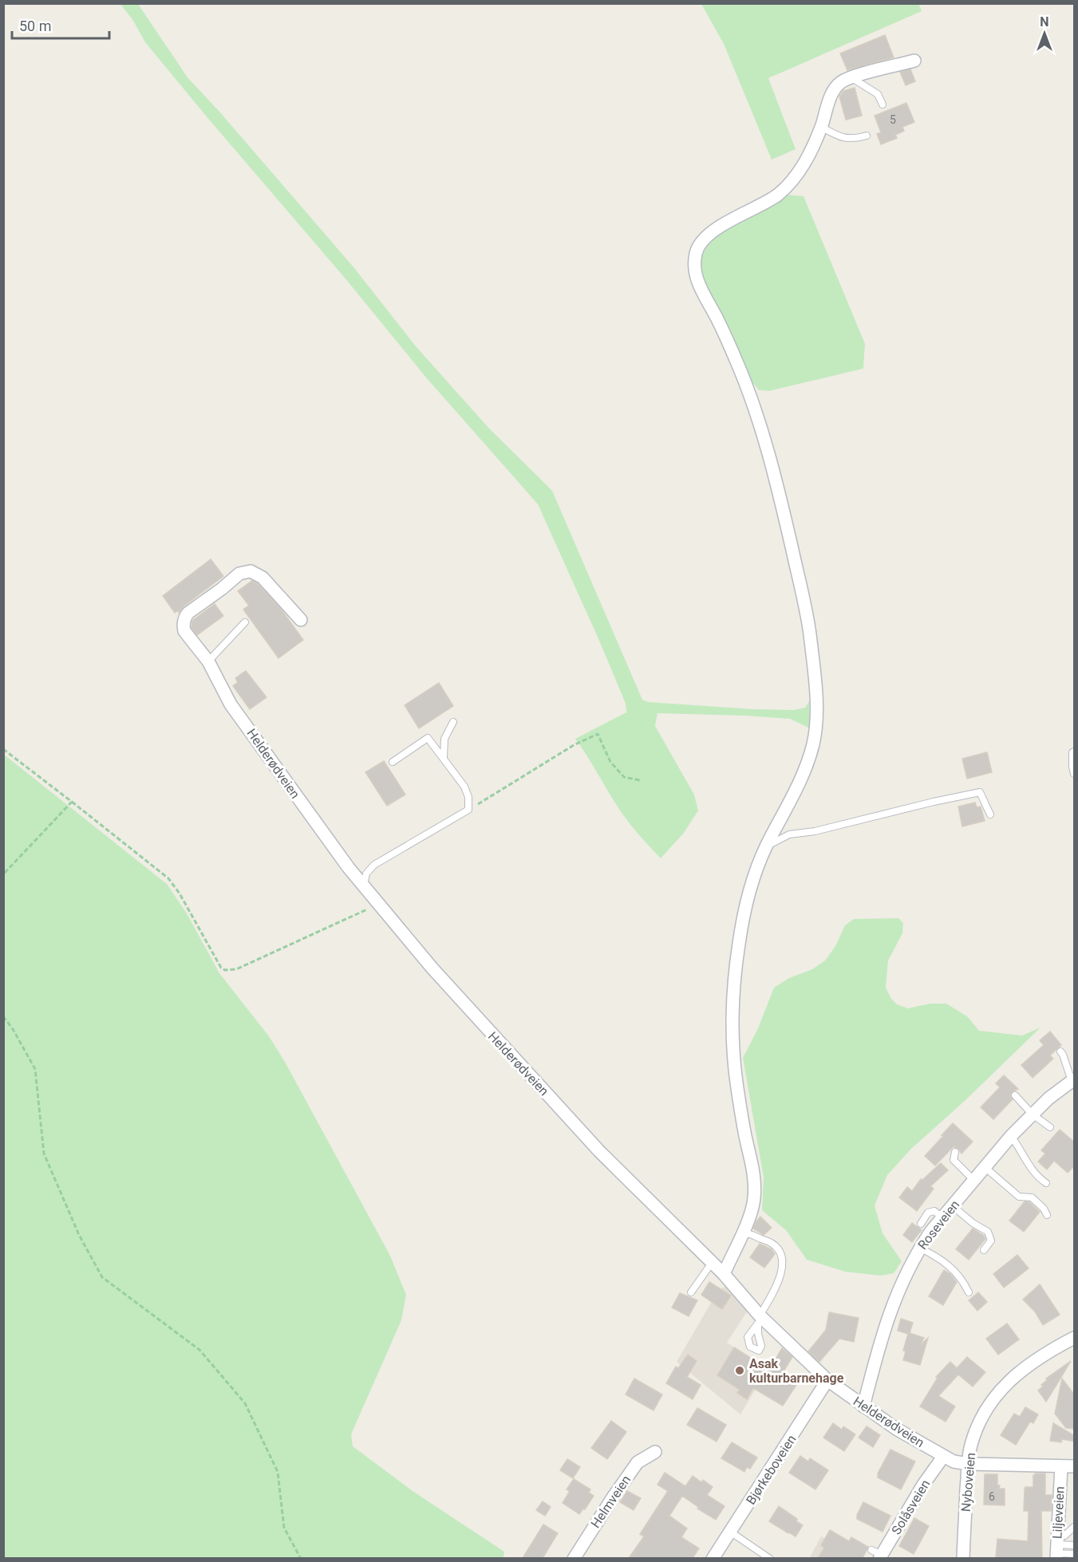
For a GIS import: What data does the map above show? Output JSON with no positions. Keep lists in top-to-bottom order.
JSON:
{
  "streets": {
    "street": [
      "Helderødveien",
      "Roseveien",
      "Bjørkeboveien",
      "Nyboveien",
      "Helmveien",
      "Solåsveien",
      "Liljeveien"
    ]
  },
  "crossings": [
    ["Helderødveien", "Roseveien"],
    ["Helderødveien", "Bjørkeboveien"],
    ["Helderødveien", "Nyboveien"],
    ["Helderødveien", "Solåsveien"],
    ["Helderødveien", "Liljeveien"]
  ],
  "places": ["Asak kulturbarnehage"],
  "house_numbers": ["5", "6"],
  "scale_bar": "50 m",
  "north": "top"
}
